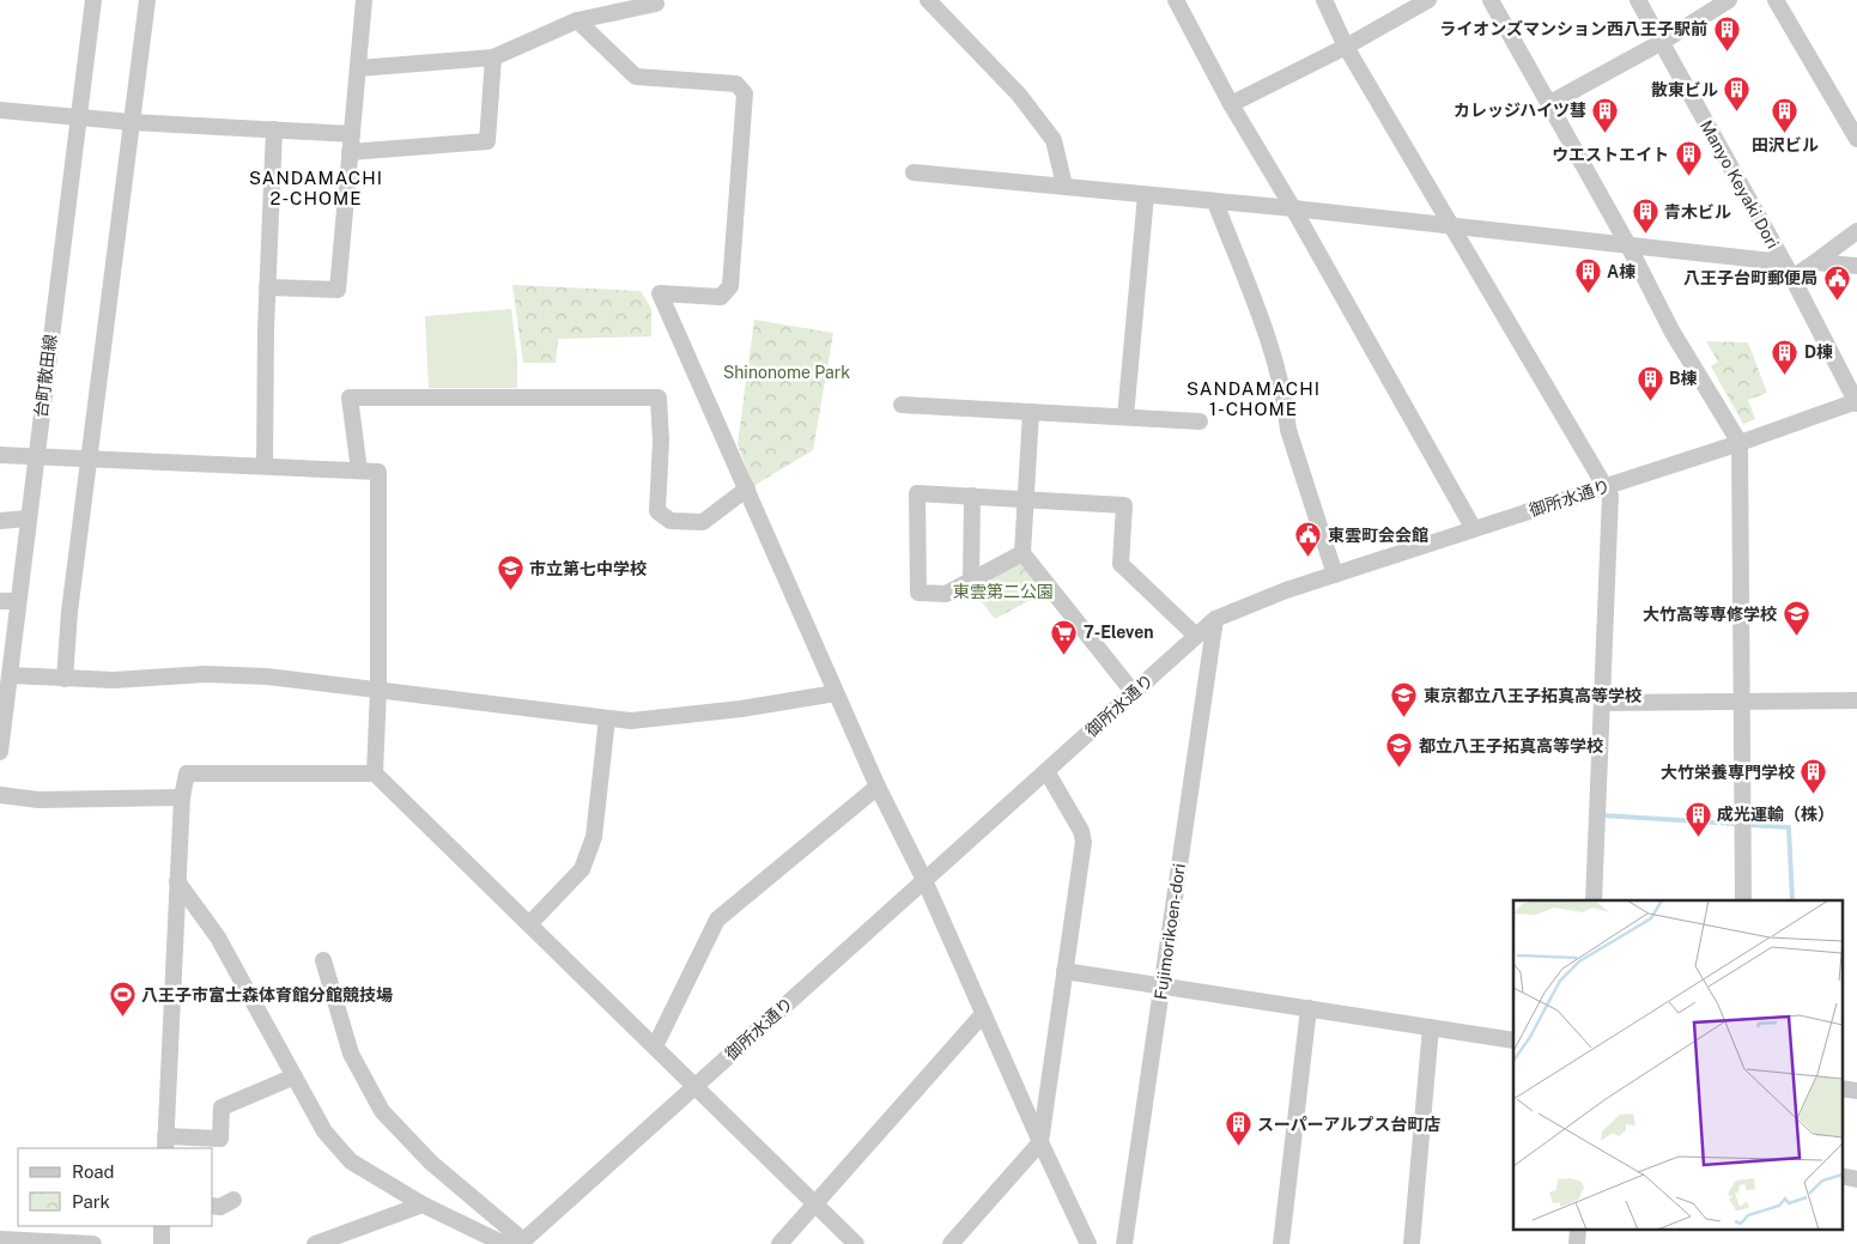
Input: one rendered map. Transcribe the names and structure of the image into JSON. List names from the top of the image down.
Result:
{
  "streets": {
    "street": [
      "Manyo Keyaki Dori",
      "台町散田線",
      "御所水通り",
      "Fujimorikoen-dori"
    ]
  },
  "crossings": [
    ["Manyo Keyaki Dori", "御所水通り"],
    ["御所水通り", "Fujimorikoen-dori"]
  ],
  "districts": ["SANDAMACHI 2-CHOME", "SANDAMACHI 1-CHOME"],
  "parks": ["Shinonome Park", "東雲第二公園"],
  "places": {
    "building": [
      "ライオンズマンション西八王子駅前",
      "散東ビル",
      "カレッジハイツ彗",
      "田沢ビル",
      "ウエストエイト",
      "青木ビル",
      "A棟",
      "D棟",
      "B棟",
      "大竹栄養専門学校",
      "成光運輸（株）",
      "スーパーアルプス台町店"
    ],
    "public building": ["八王子台町郵便局", "東雲町会会館"],
    "school or university": [
      "市立第七中学校",
      "大竹高等専修学校",
      "東京都立八王子拓真高等学校",
      "都立八王子拓真高等学校"
    ],
    "supermarket": ["7-Eleven"],
    "sports": ["八王子市富士森体育館分館競技場"]
  },
  "legend": ["Road", "Park"]
}
